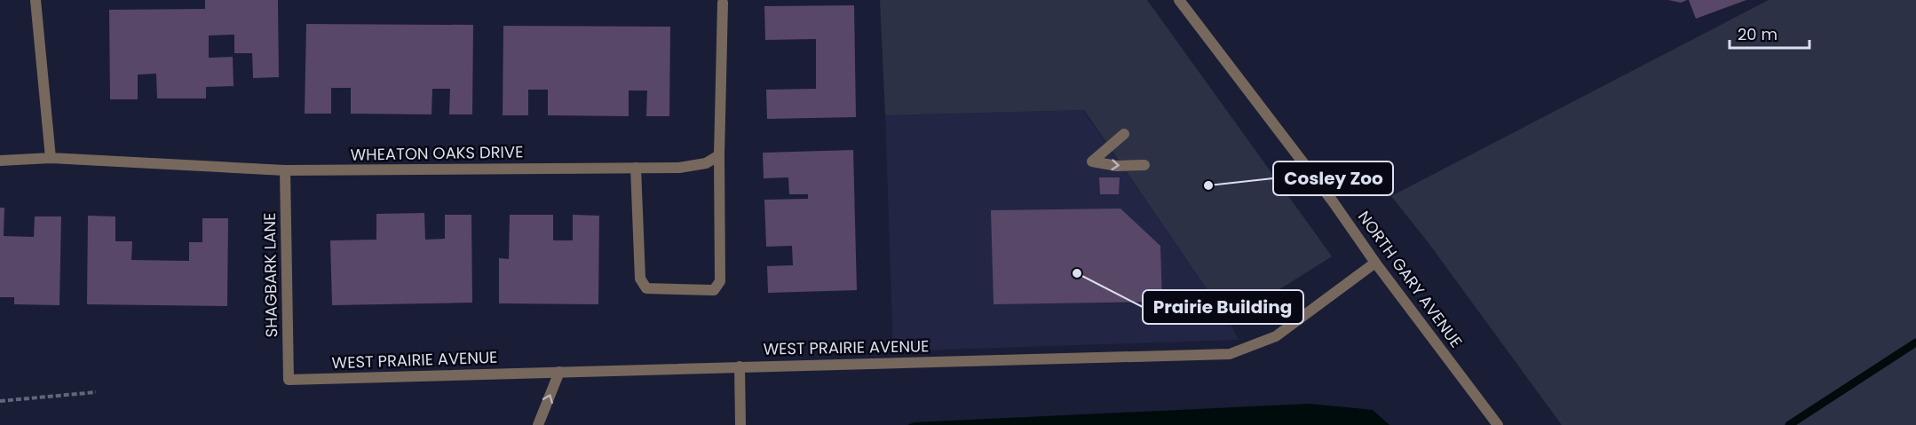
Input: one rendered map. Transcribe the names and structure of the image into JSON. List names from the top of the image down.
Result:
{
  "streets": {
    "street": [
      "WHEATON OAKS DRIVE",
      "SHAGBARK LANE",
      "NORTH GARY AVENUE",
      "WEST PRAIRIE AVENUE"
    ]
  },
  "crossings": [
    ["WHEATON OAKS DRIVE", "SHAGBARK LANE"],
    ["SHAGBARK LANE", "WEST PRAIRIE AVENUE"],
    ["NORTH GARY AVENUE", "WEST PRAIRIE AVENUE"]
  ],
  "places": ["Cosley Zoo", "Prairie Building"],
  "scale_bar": "20 m"
}
